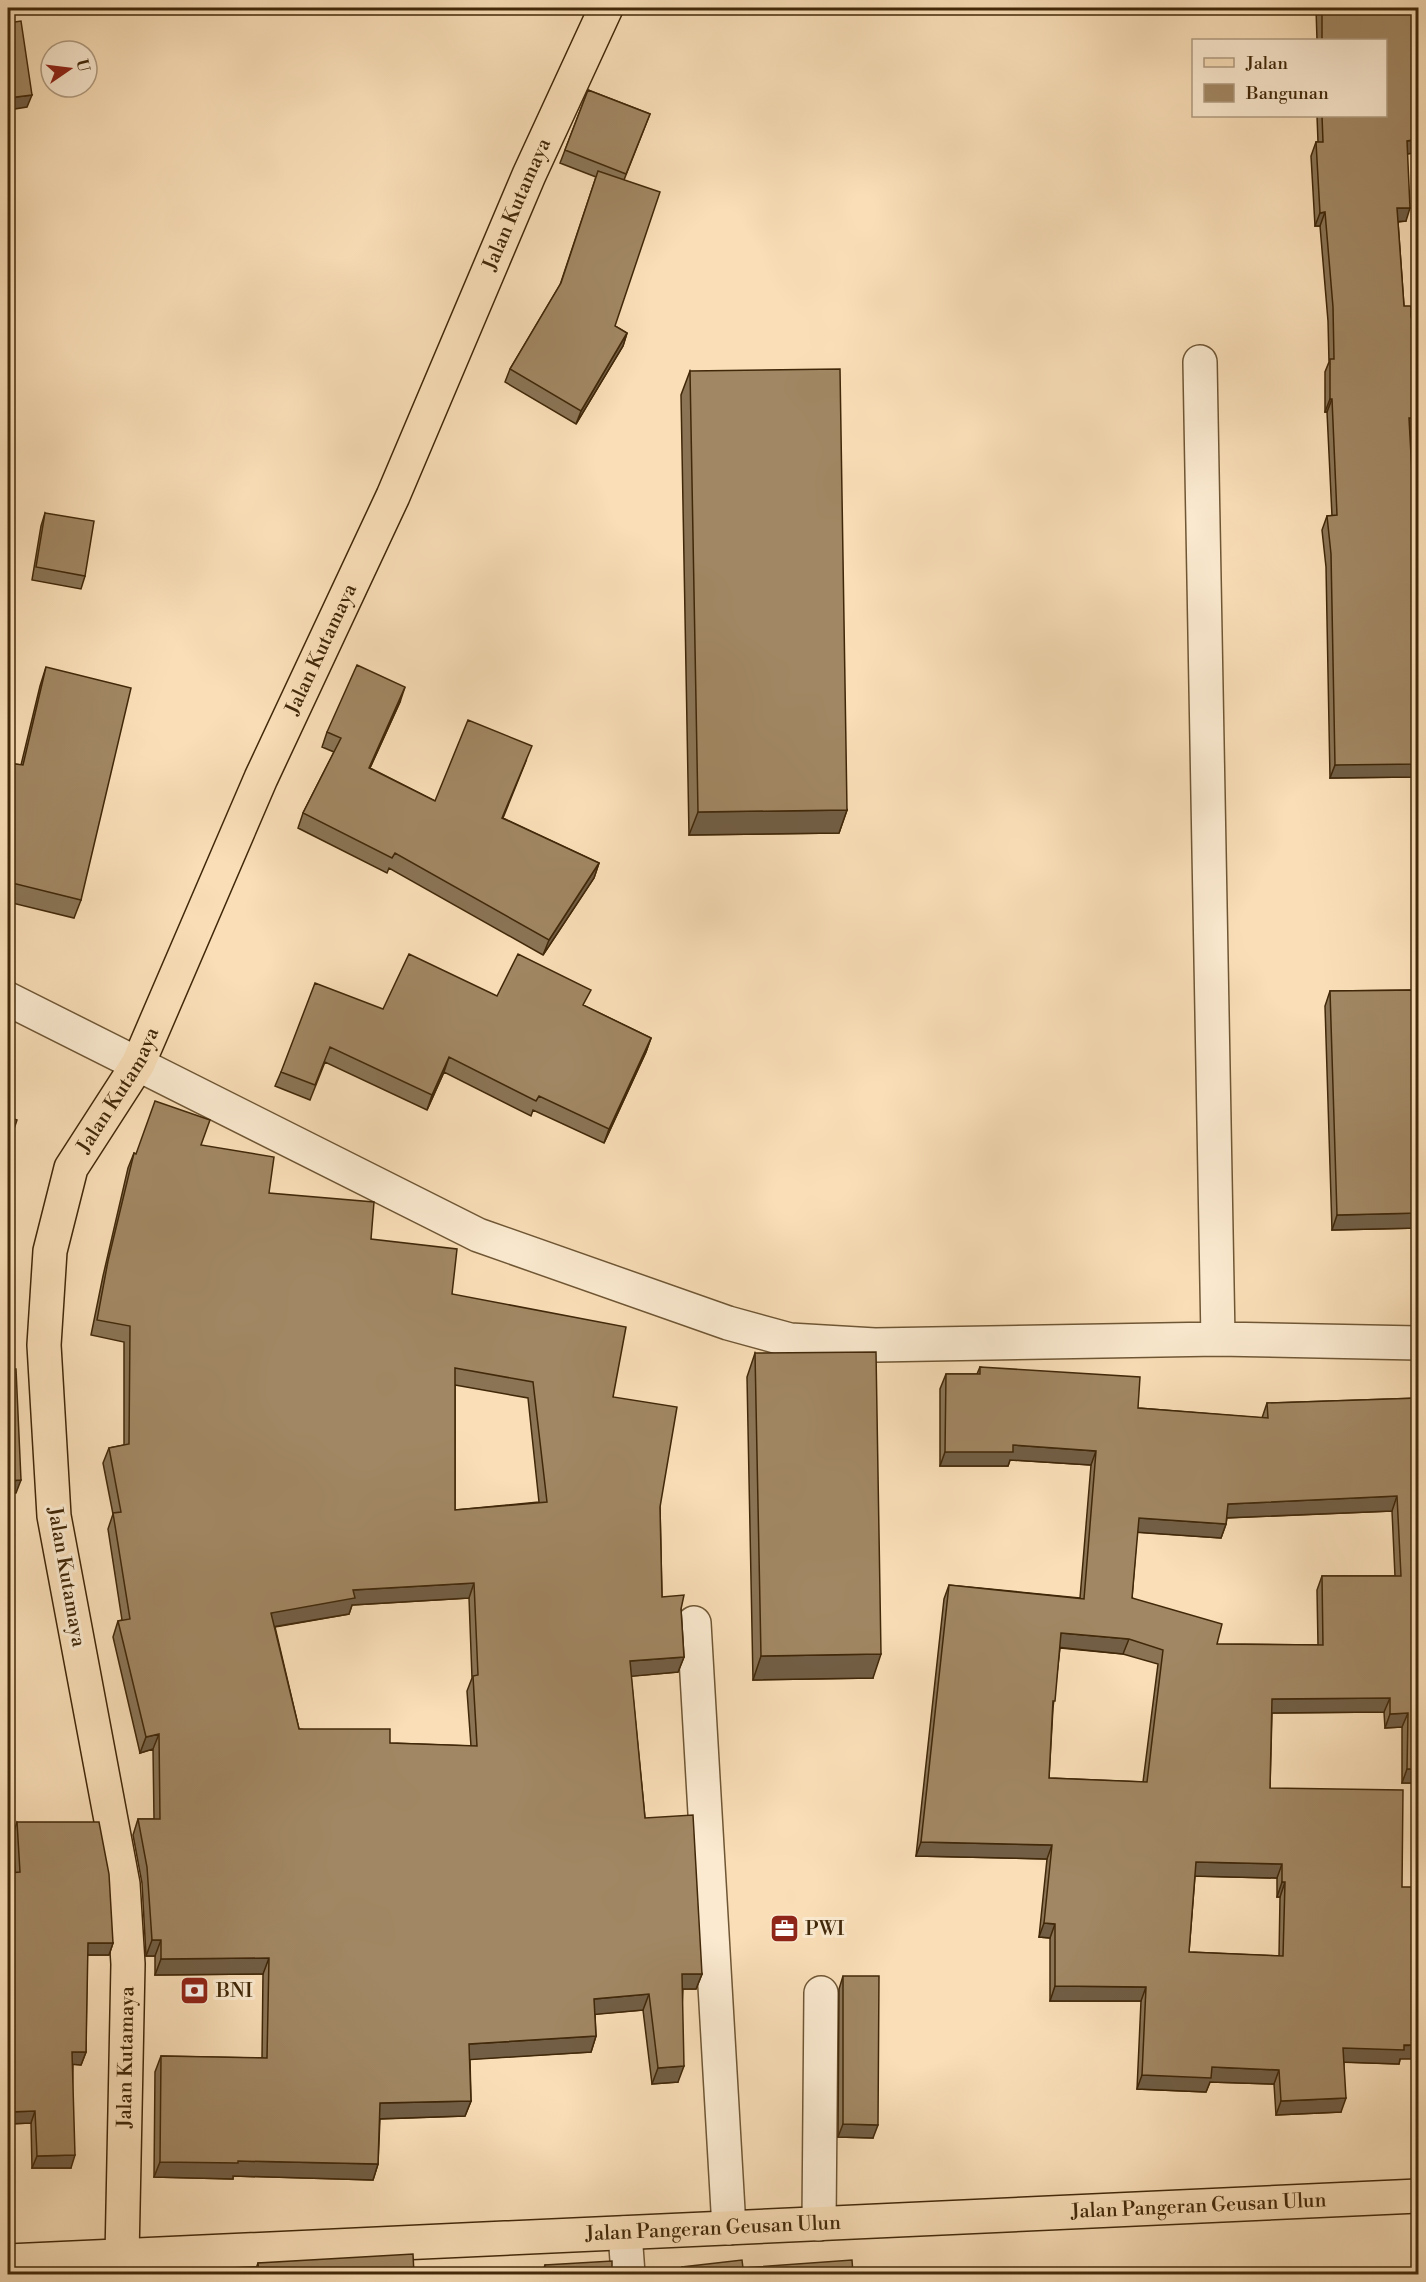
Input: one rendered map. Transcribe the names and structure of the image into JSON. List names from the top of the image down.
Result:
{
  "streets": {
    "main road": ["Jalan Kutamaya", "Jalan Pangeran Geusan Ulun"]
  },
  "crossings": [
    ["Jalan Kutamaya", "Jalan Pangeran Geusan Ulun"]
  ],
  "places": {
    "office": ["PWI"],
    "bank": ["BNI"]
  },
  "legend": ["Jalan", "Bangunan"],
  "north": "right"
}
